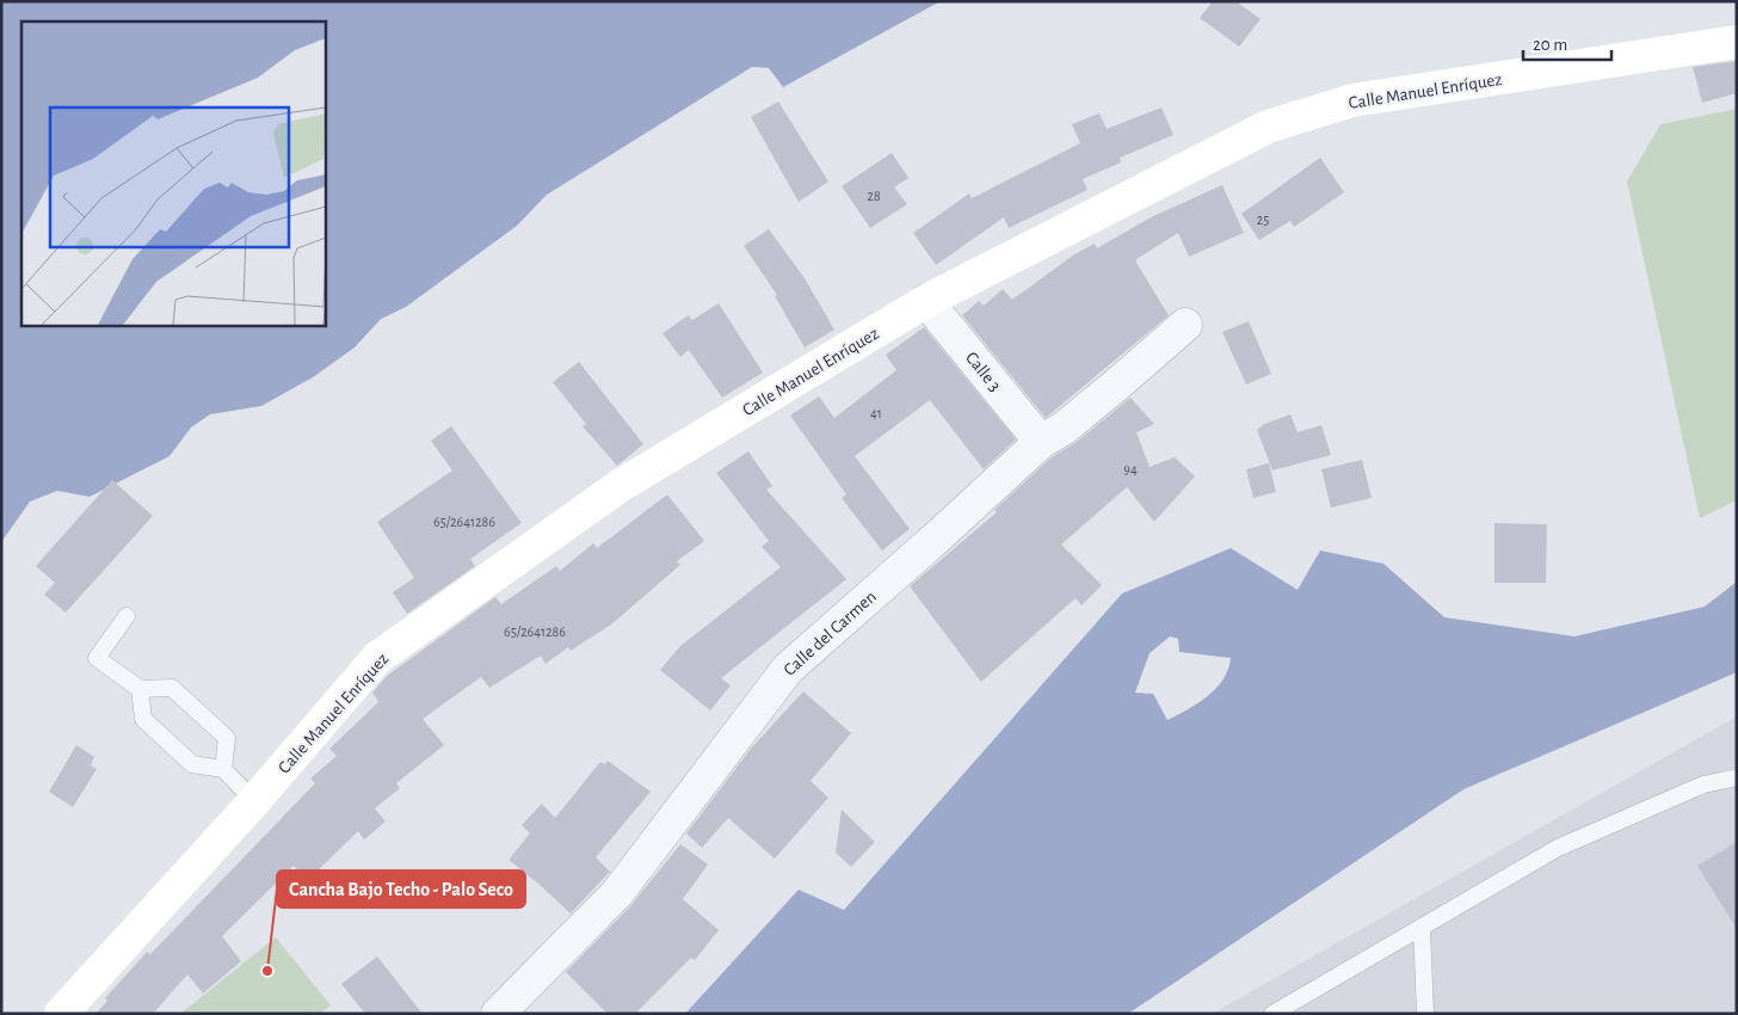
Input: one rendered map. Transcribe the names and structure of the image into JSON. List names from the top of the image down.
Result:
{
  "streets": {
    "street": ["Calle Manuel Enríquez", "Calle 3", "Calle del Carmen"]
  },
  "crossings": [
    ["Calle Manuel Enríquez", "Calle 3"],
    ["Calle 3", "Calle del Carmen"]
  ],
  "places": ["Cancha Bajo Techo - Palo Seco"],
  "house_numbers": [
    "28",
    "25",
    "41",
    "94",
    "65/2641286",
    "65/2641286"
  ],
  "scale_bar": "20 m"
}
